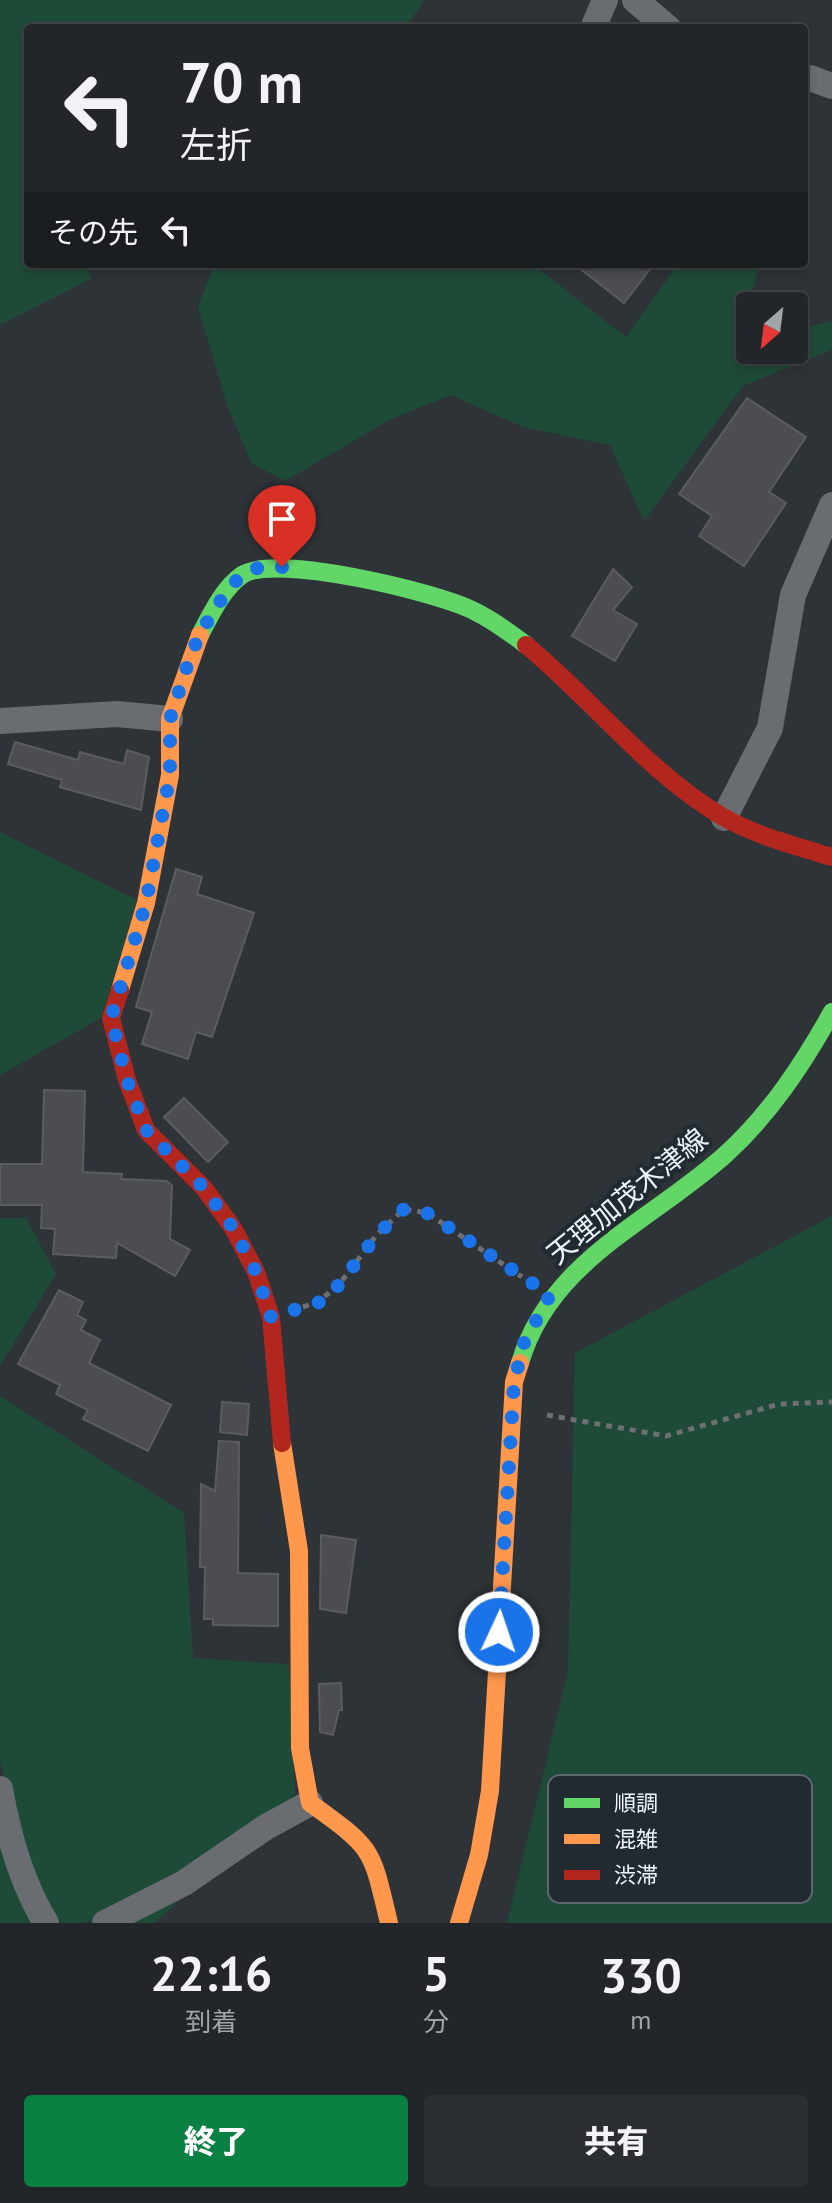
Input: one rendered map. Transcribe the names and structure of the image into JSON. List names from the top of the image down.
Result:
{
  "streets": {
    "street": ["天理加茂木津線"]
  },
  "legend": ["順調", "混雑", "渋滞"],
  "north": "bottom left",
  "page": {
    "turn": ["70 m", "左折"],
    "then": "その先",
    "eta": [
      "22:16",
      "到着",
      "5",
      "分",
      "330",
      "m"
    ],
    "buttons": ["終了", "共有"]
  }
}
